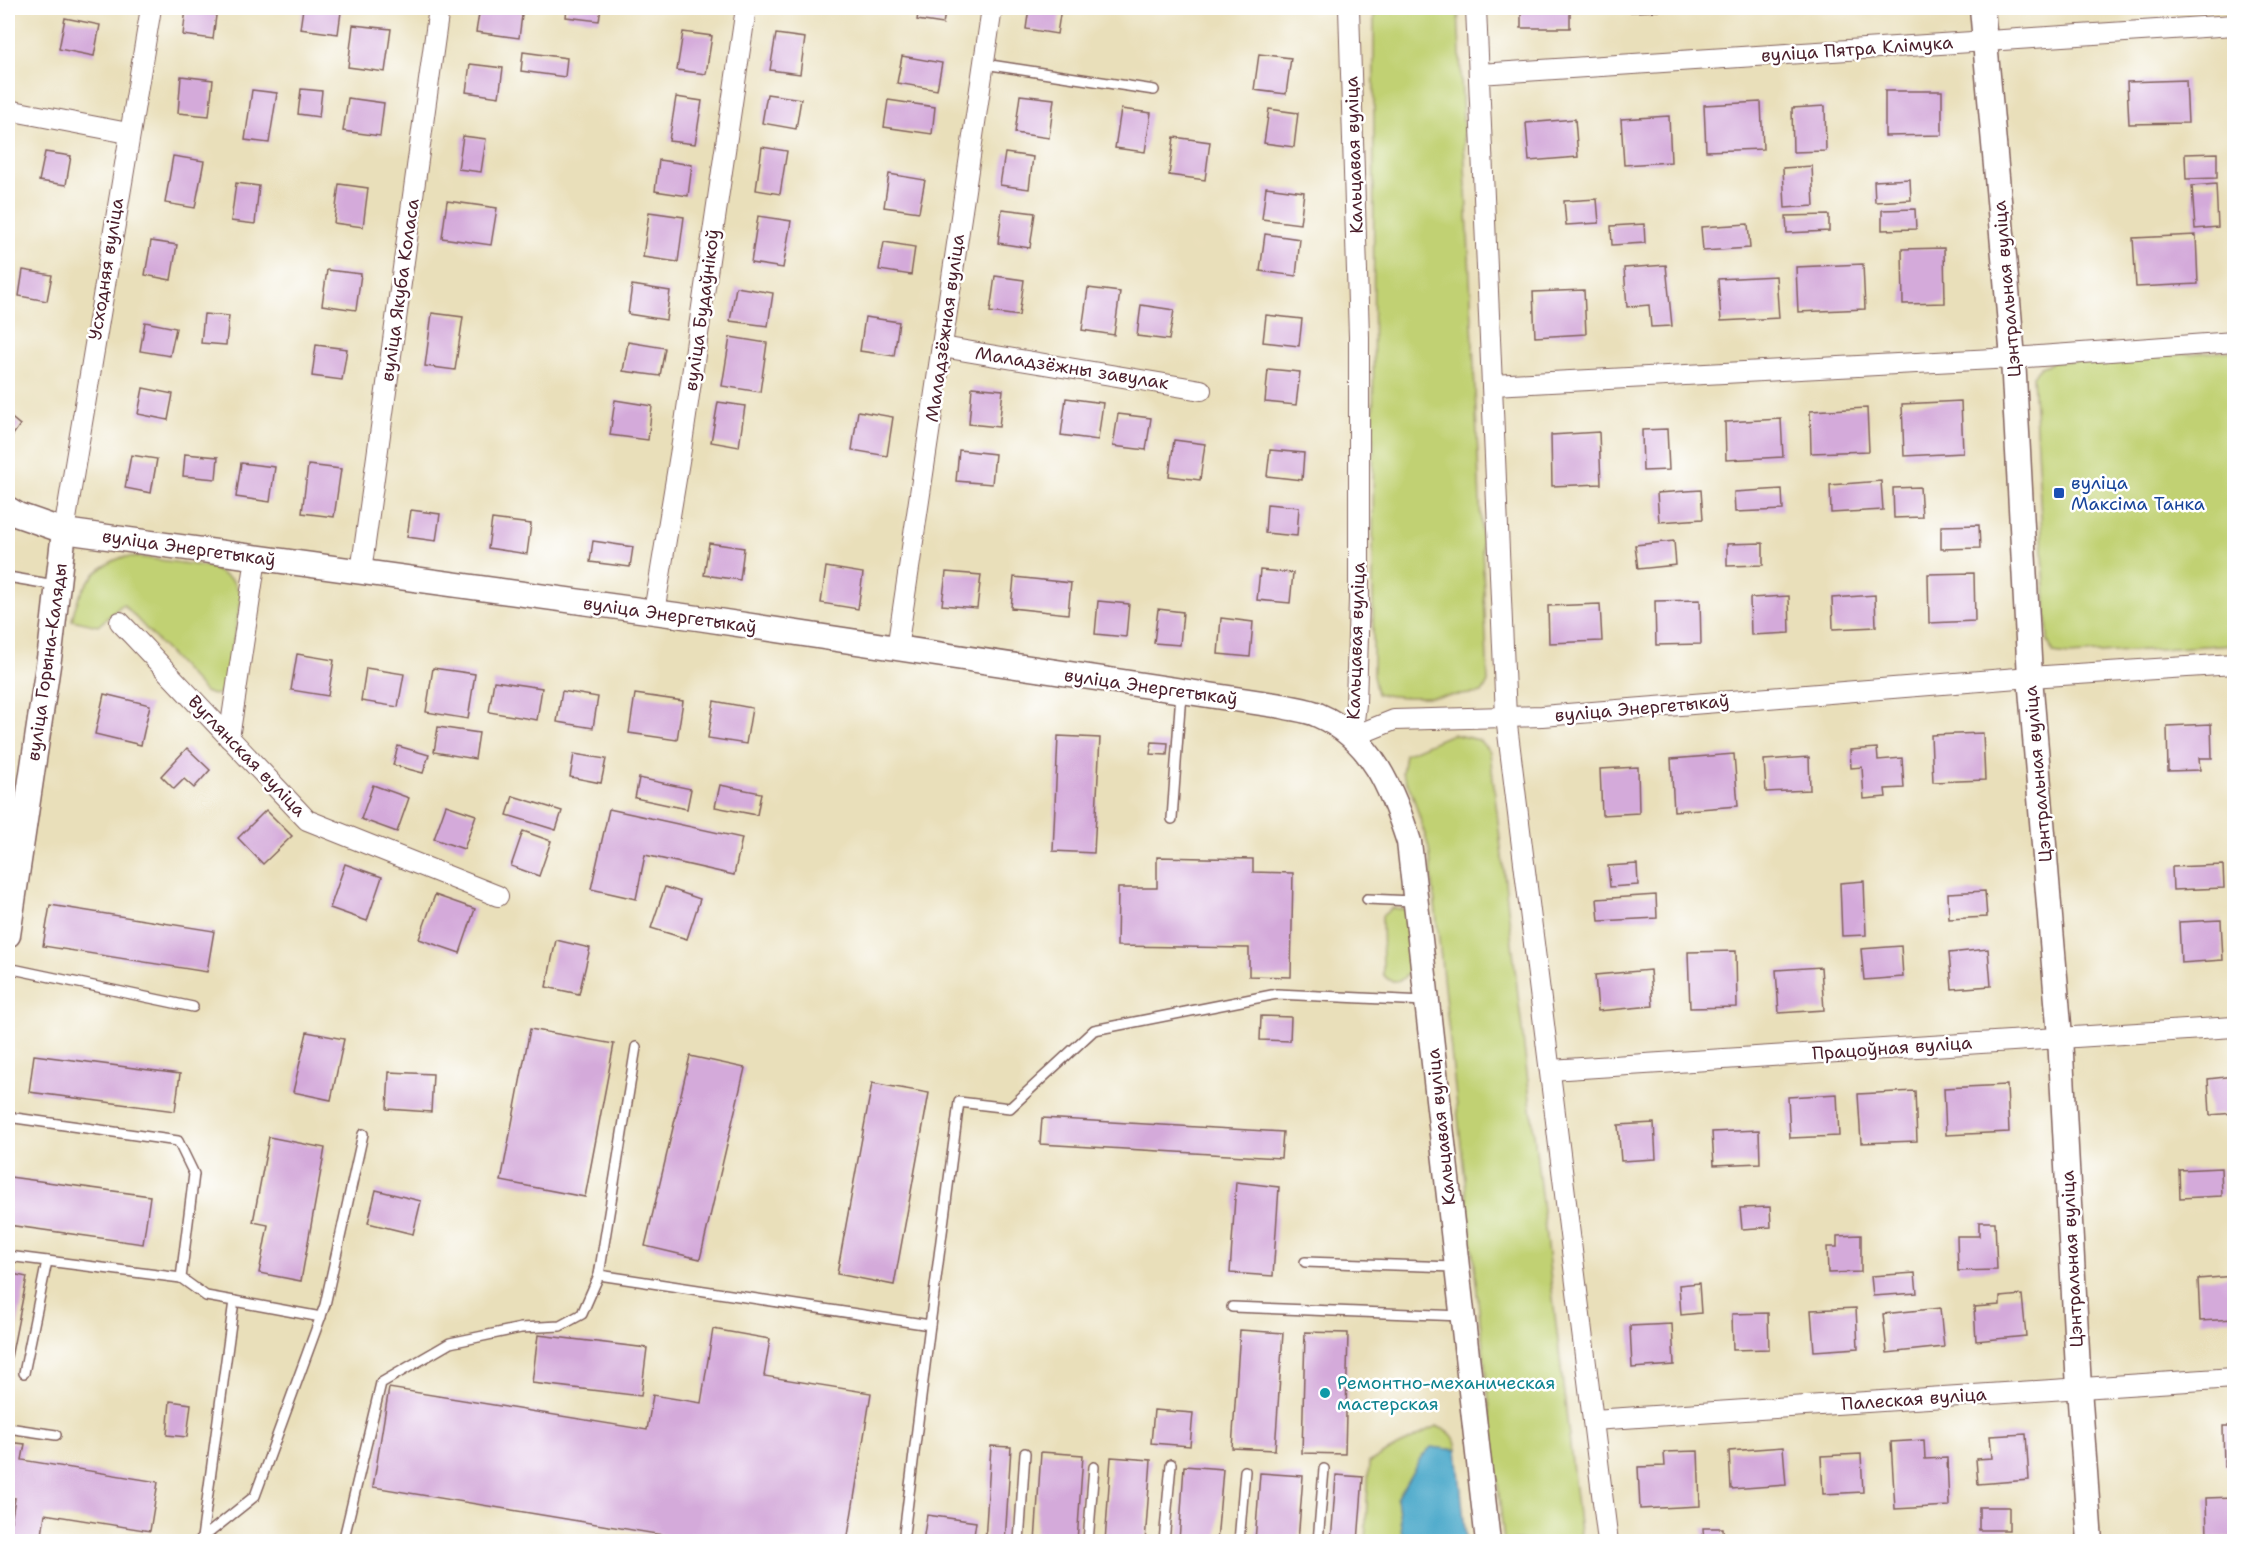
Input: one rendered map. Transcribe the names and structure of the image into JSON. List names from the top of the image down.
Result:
{
  "streets": {
    "street": [
      "вуліца Пятра Клімука",
      "Кальцавая вуліца",
      "Усходняя вуліца",
      "Цэнтральная вуліца",
      "вуліца Якуба Коласа",
      "вуліца Будаўнікоў",
      "Маладзёжная вуліца",
      "Маладзёжны завулак",
      "вуліца Энергетыкаў",
      "вуліца Горына-Каляды",
      "Вуглянская вуліца",
      "Працоўная вуліца",
      "Палеская вуліца"
    ]
  },
  "crossings": [
    ["вуліца Пятра Клімука", "Цэнтральная вуліца"],
    ["Кальцавая вуліца", "вуліца Энергетыкаў"],
    ["Усходняя вуліца", "вуліца Энергетыкаў"],
    ["Усходняя вуліца", "вуліца Горына-Каляды"],
    ["Цэнтральная вуліца", "вуліца Энергетыкаў"],
    ["Цэнтральная вуліца", "Працоўная вуліца"],
    ["Цэнтральная вуліца", "Палеская вуліца"],
    ["вуліца Якуба Коласа", "вуліца Энергетыкаў"],
    ["вуліца Будаўнікоў", "вуліца Энергетыкаў"],
    ["Маладзёжная вуліца", "Маладзёжны завулак"],
    ["Маладзёжная вуліца", "вуліца Энергетыкаў"],
    ["вуліца Энергетыкаў", "вуліца Горына-Каляды"]
  ],
  "places": {
    "transit": ["вуліца Максіма Танка"],
    "other": ["Ремонтно-механическая мастерская"]
  }
}
